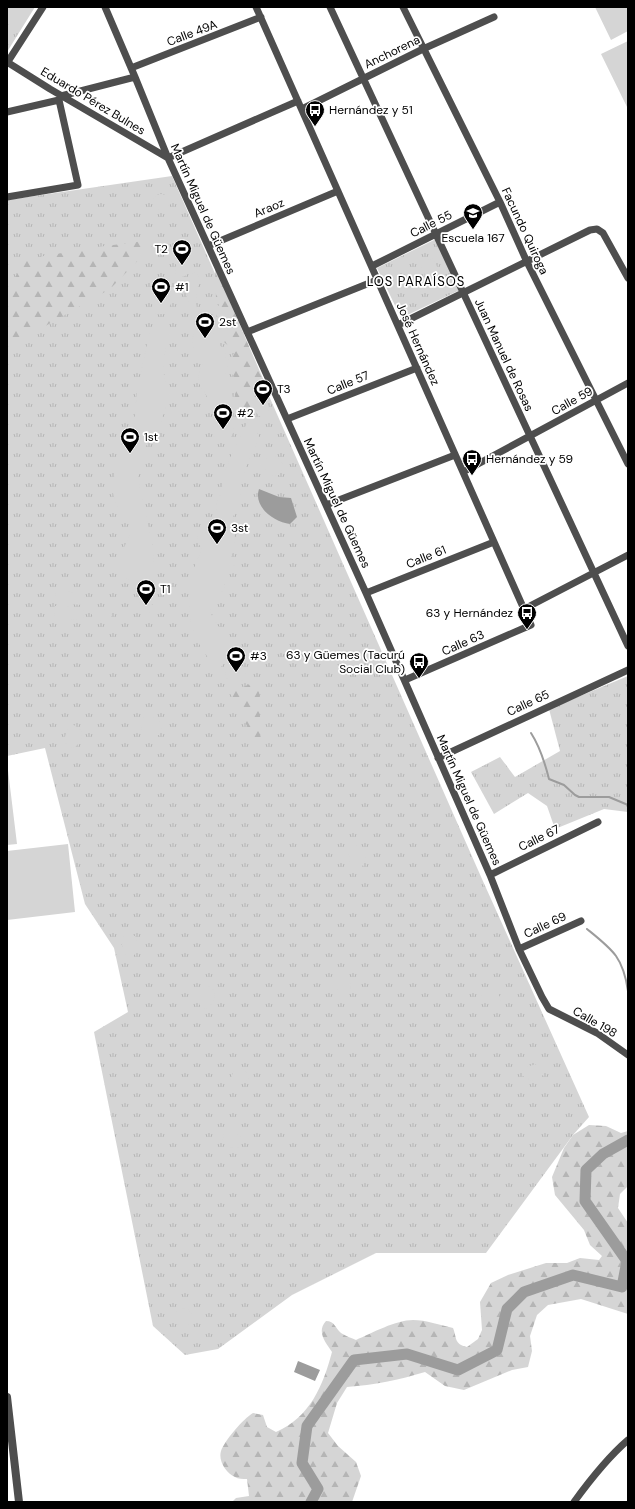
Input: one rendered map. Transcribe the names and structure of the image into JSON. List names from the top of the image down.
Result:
{
  "streets": {
    "street": [
      "Calle 49A",
      "Anchorena",
      "Eduardo Pérez Bulnes",
      "Araoz",
      "Martín Miguel de Güemes",
      "Calle 55",
      "Facundo Quiroga",
      "José Hernández",
      "Juan Manuel de Rosas",
      "Calle 57",
      "Calle 59",
      "Calle 61",
      "Calle 63",
      "Calle 65",
      "Calle 67",
      "Calle 69",
      "Calle 198"
    ]
  },
  "crossings": [
    ["Calle 49A", "Martín Miguel de Güemes"],
    ["Calle 49A", "José Hernández"],
    ["Anchorena", "Facundo Quiroga"],
    ["Anchorena", "José Hernández"],
    ["Anchorena", "Juan Manuel de Rosas"],
    ["Eduardo Pérez Bulnes", "Martín Miguel de Güemes"],
    ["Araoz", "Martín Miguel de Güemes"],
    ["Araoz", "José Hernández"],
    ["Martín Miguel de Güemes", "Calle 57"],
    ["Martín Miguel de Güemes", "Calle 61"],
    ["Martín Miguel de Güemes", "Calle 63"],
    ["Martín Miguel de Güemes", "Calle 65"],
    ["Martín Miguel de Güemes", "Calle 67"],
    ["Martín Miguel de Güemes", "Calle 69"],
    ["Martín Miguel de Güemes", "Calle 198"],
    ["Calle 55", "Facundo Quiroga"],
    ["Calle 55", "José Hernández"],
    ["Calle 55", "Juan Manuel de Rosas"],
    ["Facundo Quiroga", "Calle 59"],
    ["José Hernández", "Calle 57"],
    ["José Hernández", "Calle 59"],
    ["José Hernández", "Calle 61"],
    ["José Hernández", "Calle 63"],
    ["Juan Manuel de Rosas", "Calle 59"]
  ],
  "districts": ["LOS PARAÍSOS"],
  "places": {
    "bus stop": [
      "Hernández y 51",
      "Hernández y 59",
      "63 y Hernández",
      "63 y Güemes (Tacurú Social Club)"
    ],
    "school or university": ["Escuela 167"],
    "sports": [
      "T2",
      "#1",
      "2st",
      "T3",
      "#2",
      "1st",
      "3st",
      "T1",
      "#3"
    ]
  }
}
